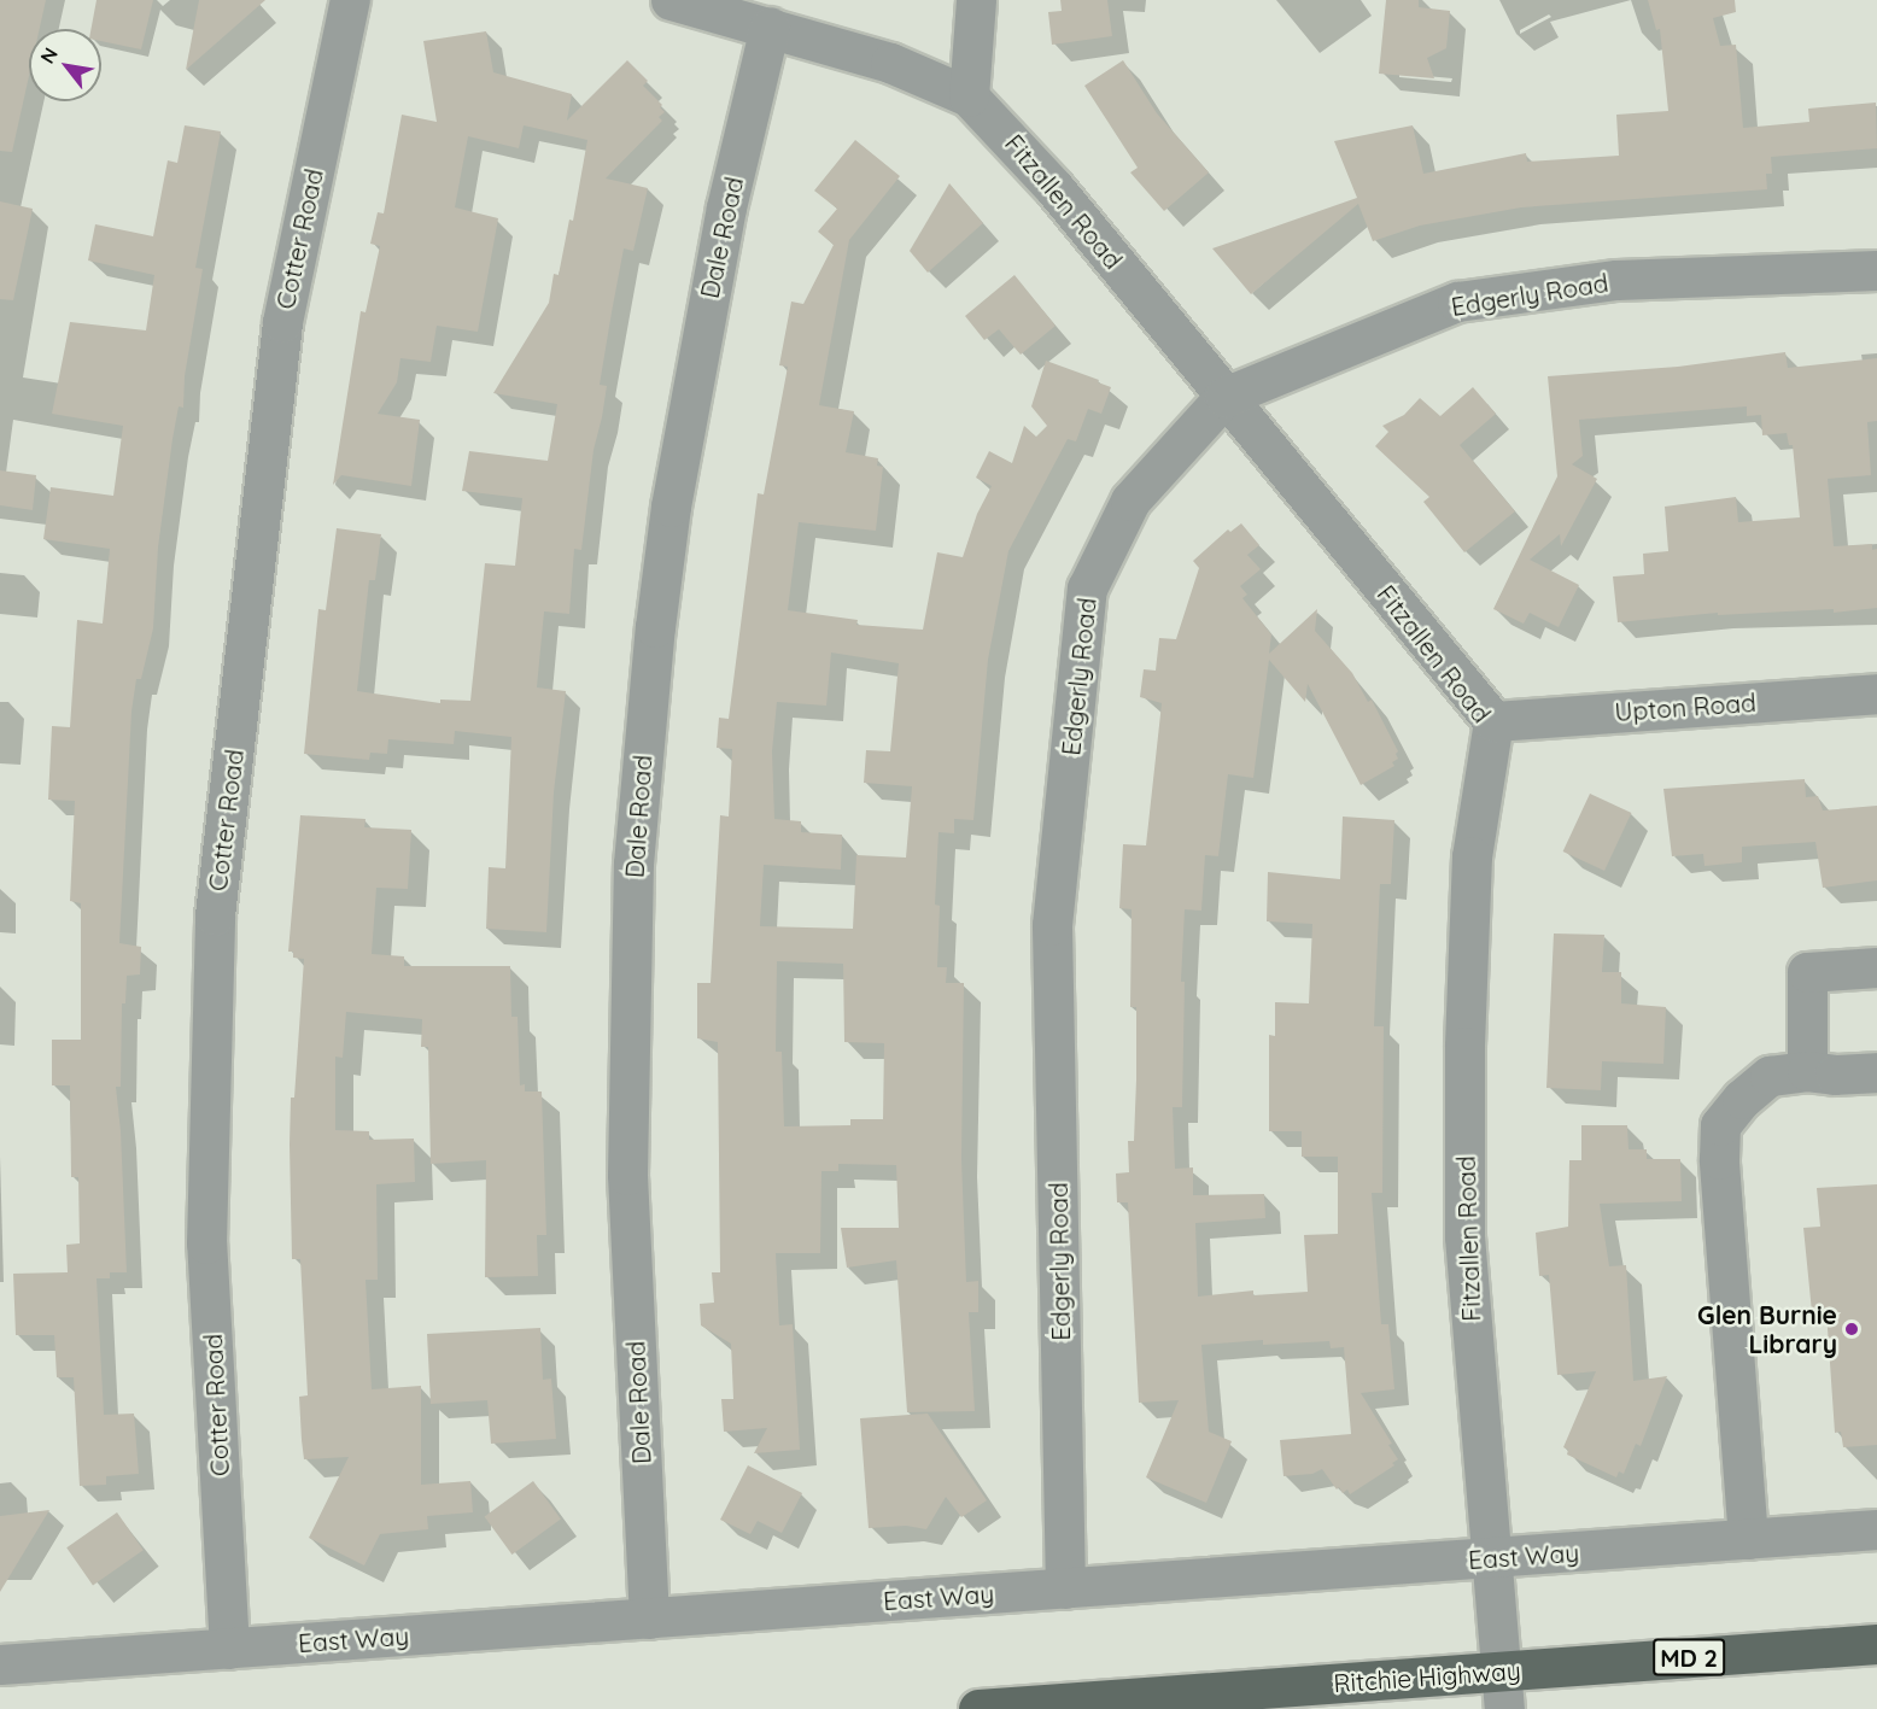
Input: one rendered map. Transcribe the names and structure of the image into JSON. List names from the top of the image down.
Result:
{
  "streets": {
    "main road": ["MD 2", "Ritchie Highway"],
    "street": [
      "Fitzallen Road",
      "Dale Road",
      "Cotter Road",
      "Edgerly Road",
      "Upton Road",
      "East Way"
    ]
  },
  "crossings": [
    ["Fitzallen Road", "Dale Road"],
    ["Fitzallen Road", "Edgerly Road"],
    ["Fitzallen Road", "Upton Road"],
    ["Fitzallen Road", "East Way"],
    ["Fitzallen Road", "Ritchie Highway"],
    ["Dale Road", "East Way"],
    ["Cotter Road", "East Way"],
    ["Edgerly Road", "East Way"]
  ],
  "places": ["Glen Burnie Library"],
  "north": "top left"
}
